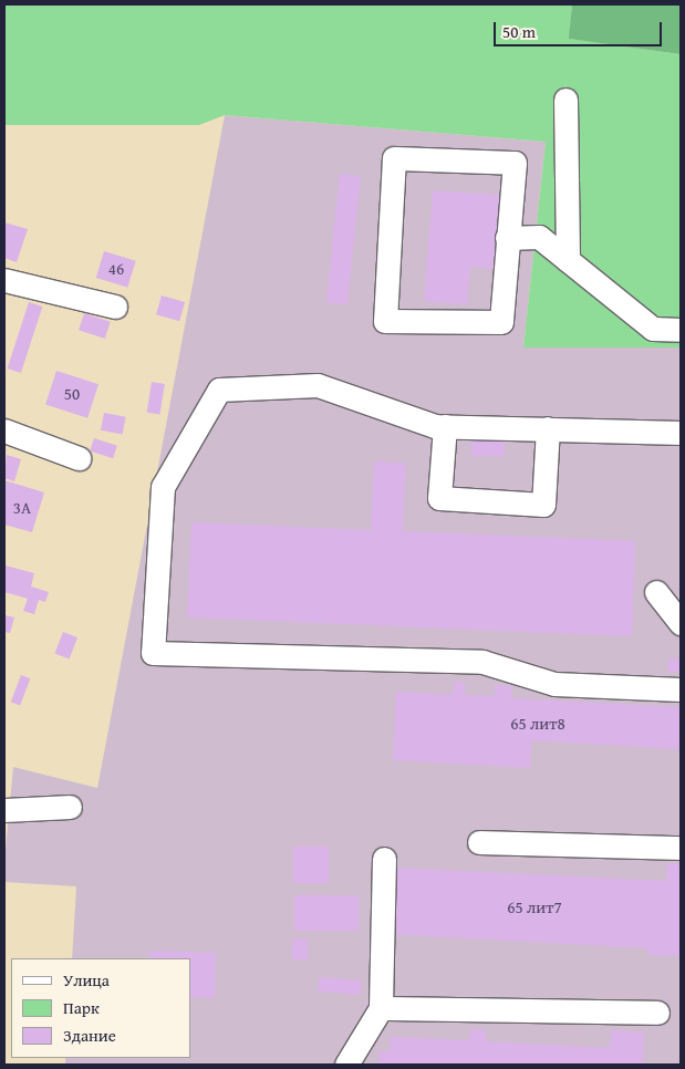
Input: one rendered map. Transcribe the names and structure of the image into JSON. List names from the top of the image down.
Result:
{
  "house_numbers": [
    "46",
    "50",
    "3А",
    "65 лит8",
    "65 лит7"
  ],
  "legend": ["Улица", "Парк", "Здание"],
  "scale_bar": "50 m"
}
